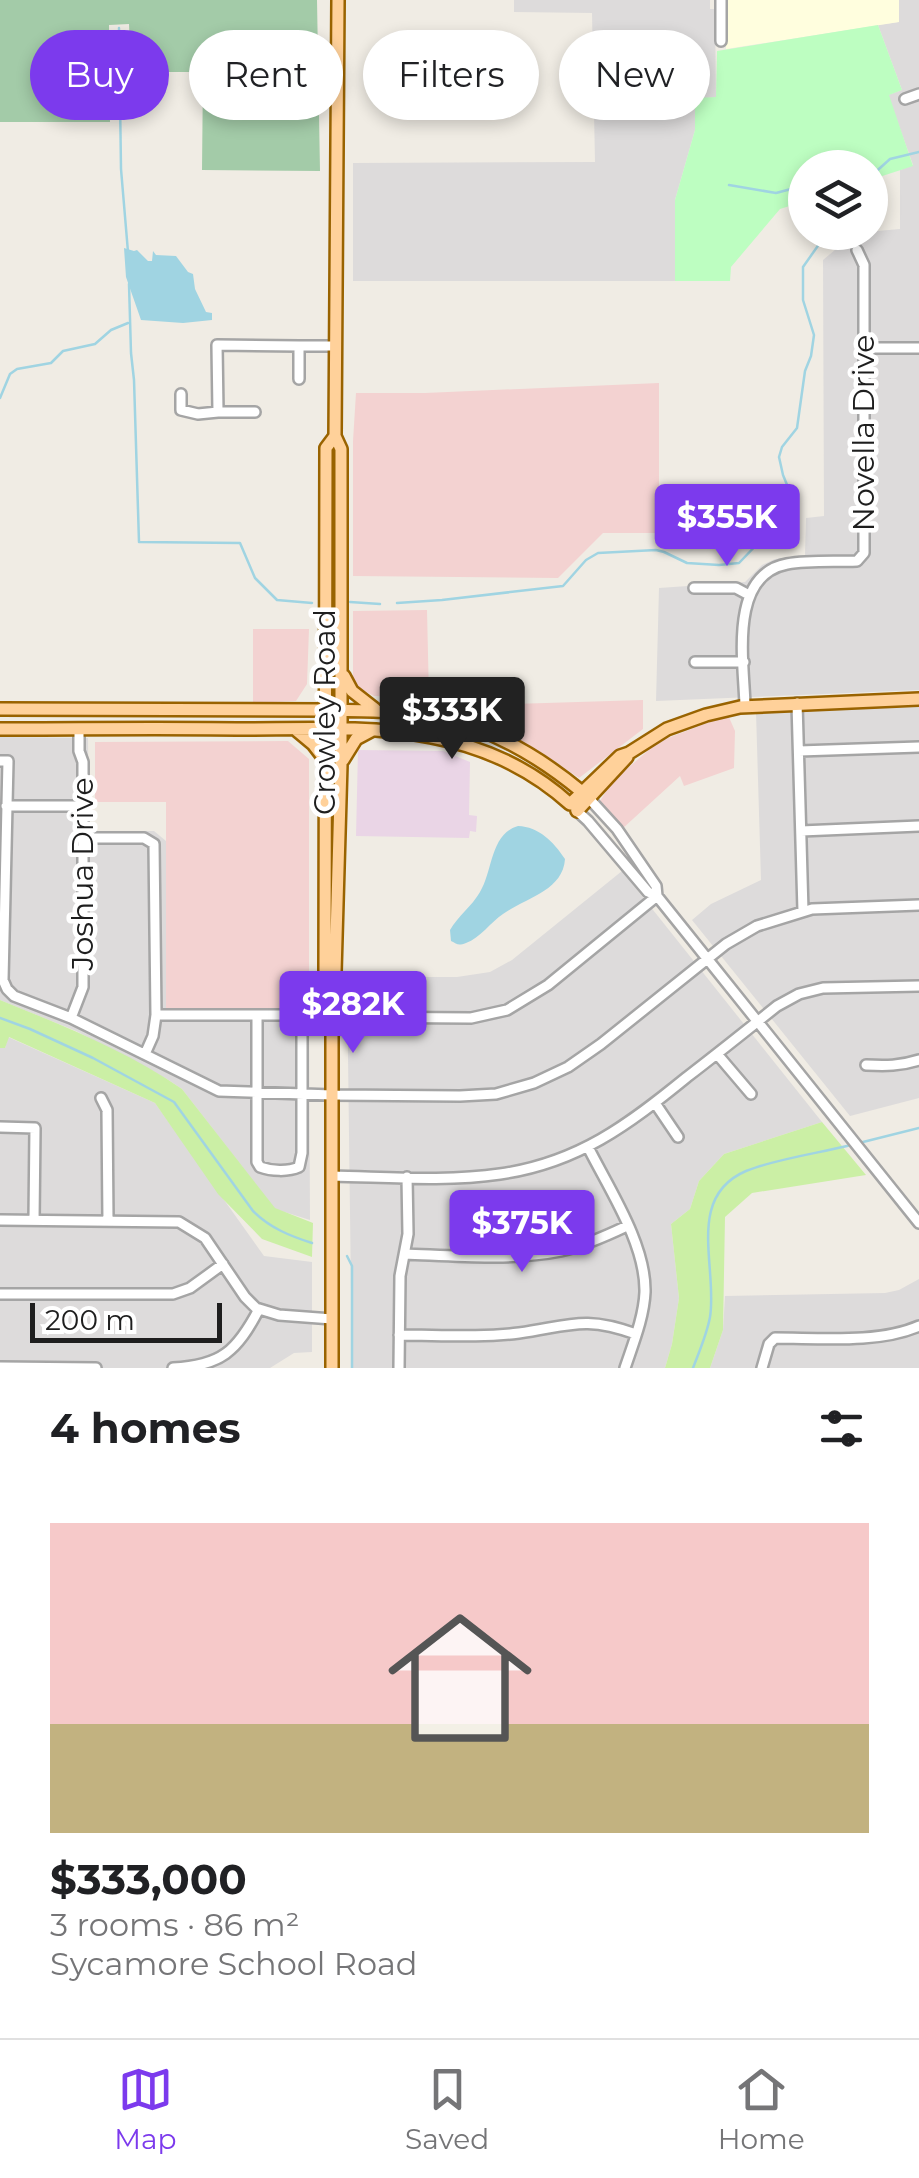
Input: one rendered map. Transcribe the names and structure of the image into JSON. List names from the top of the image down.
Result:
{
  "streets": {
    "main road": ["Crowley Road"],
    "street": ["Novella Drive", "Joshua Drive"]
  },
  "scale_bar": "200 m",
  "page": {
    "chip": [
      "Buy",
      "Rent",
      "Filters",
      "New"
    ],
    "price": [
      "$355K",
      "$333K",
      "$282K",
      "$375K"
    ],
    "scale": "200 m",
    "heading": "4 homes",
    "list": [
      {
        "name": "$333,000",
        "note": "3 rooms · 86 m² · Sycamore School Road"
      }
    ],
    "tabs": ["Map", "Saved", "Home"]
  }
}
